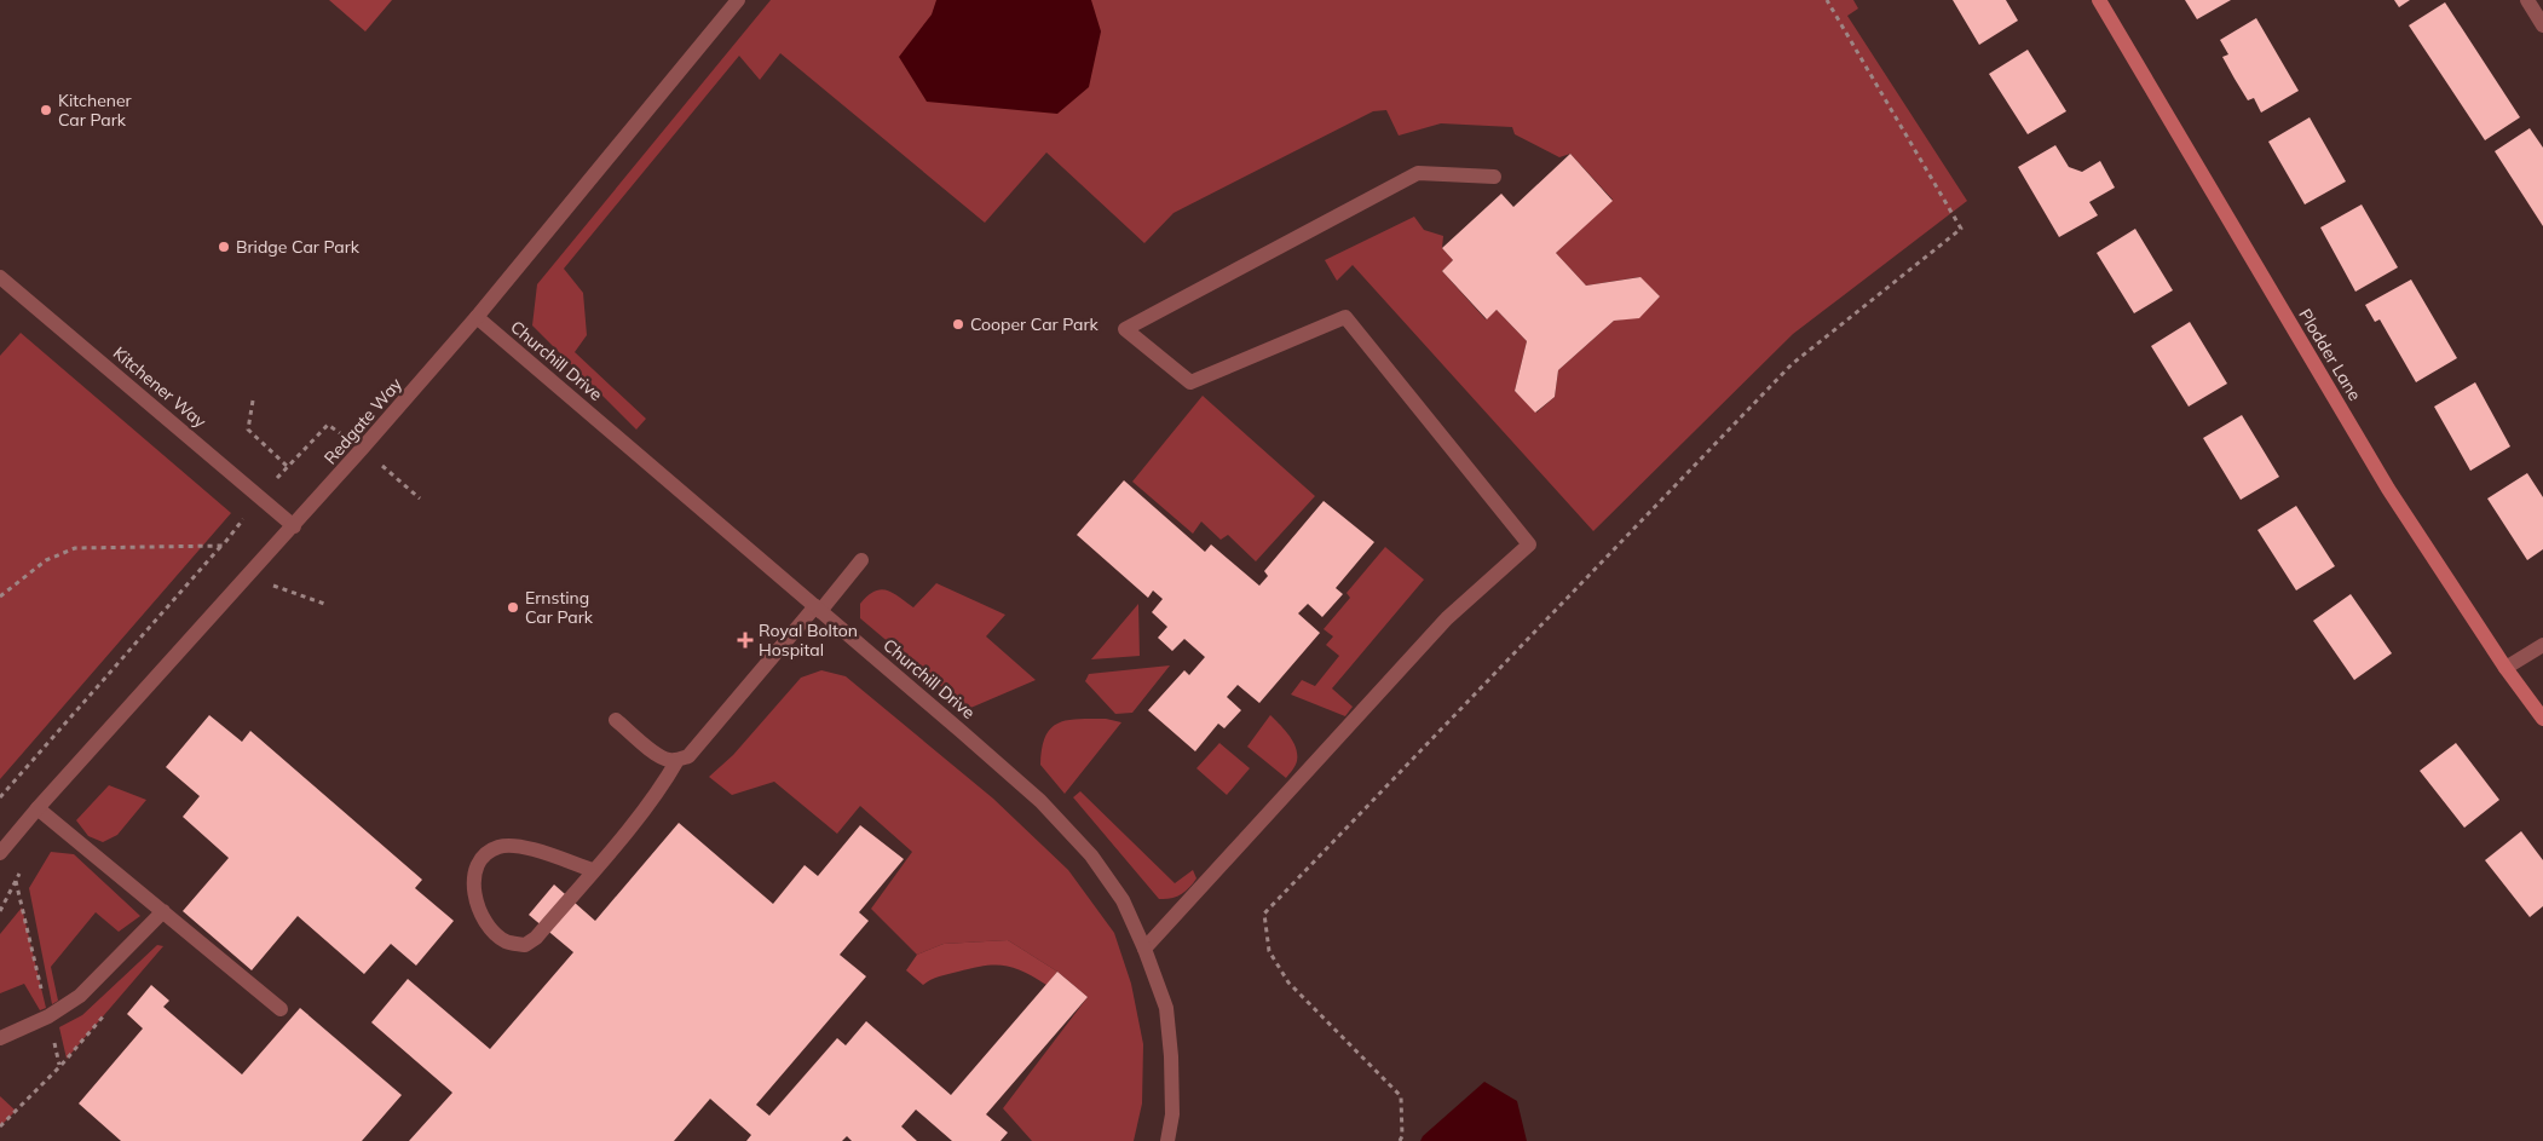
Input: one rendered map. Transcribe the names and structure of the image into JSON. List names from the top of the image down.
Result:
{
  "streets": {
    "main road": ["Plodder Lane"],
    "street": ["Churchill Drive", "Kitchener Way", "Redgate Way"]
  },
  "crossings": [
    ["Churchill Drive", "Redgate Way"],
    ["Kitchener Way", "Redgate Way"]
  ],
  "places": {
    "other": [
      "Kitchener Car Park",
      "Bridge Car Park",
      "Cooper Car Park",
      "Ernsting Car Park"
    ],
    "health": ["Royal Bolton Hospital"]
  }
}
